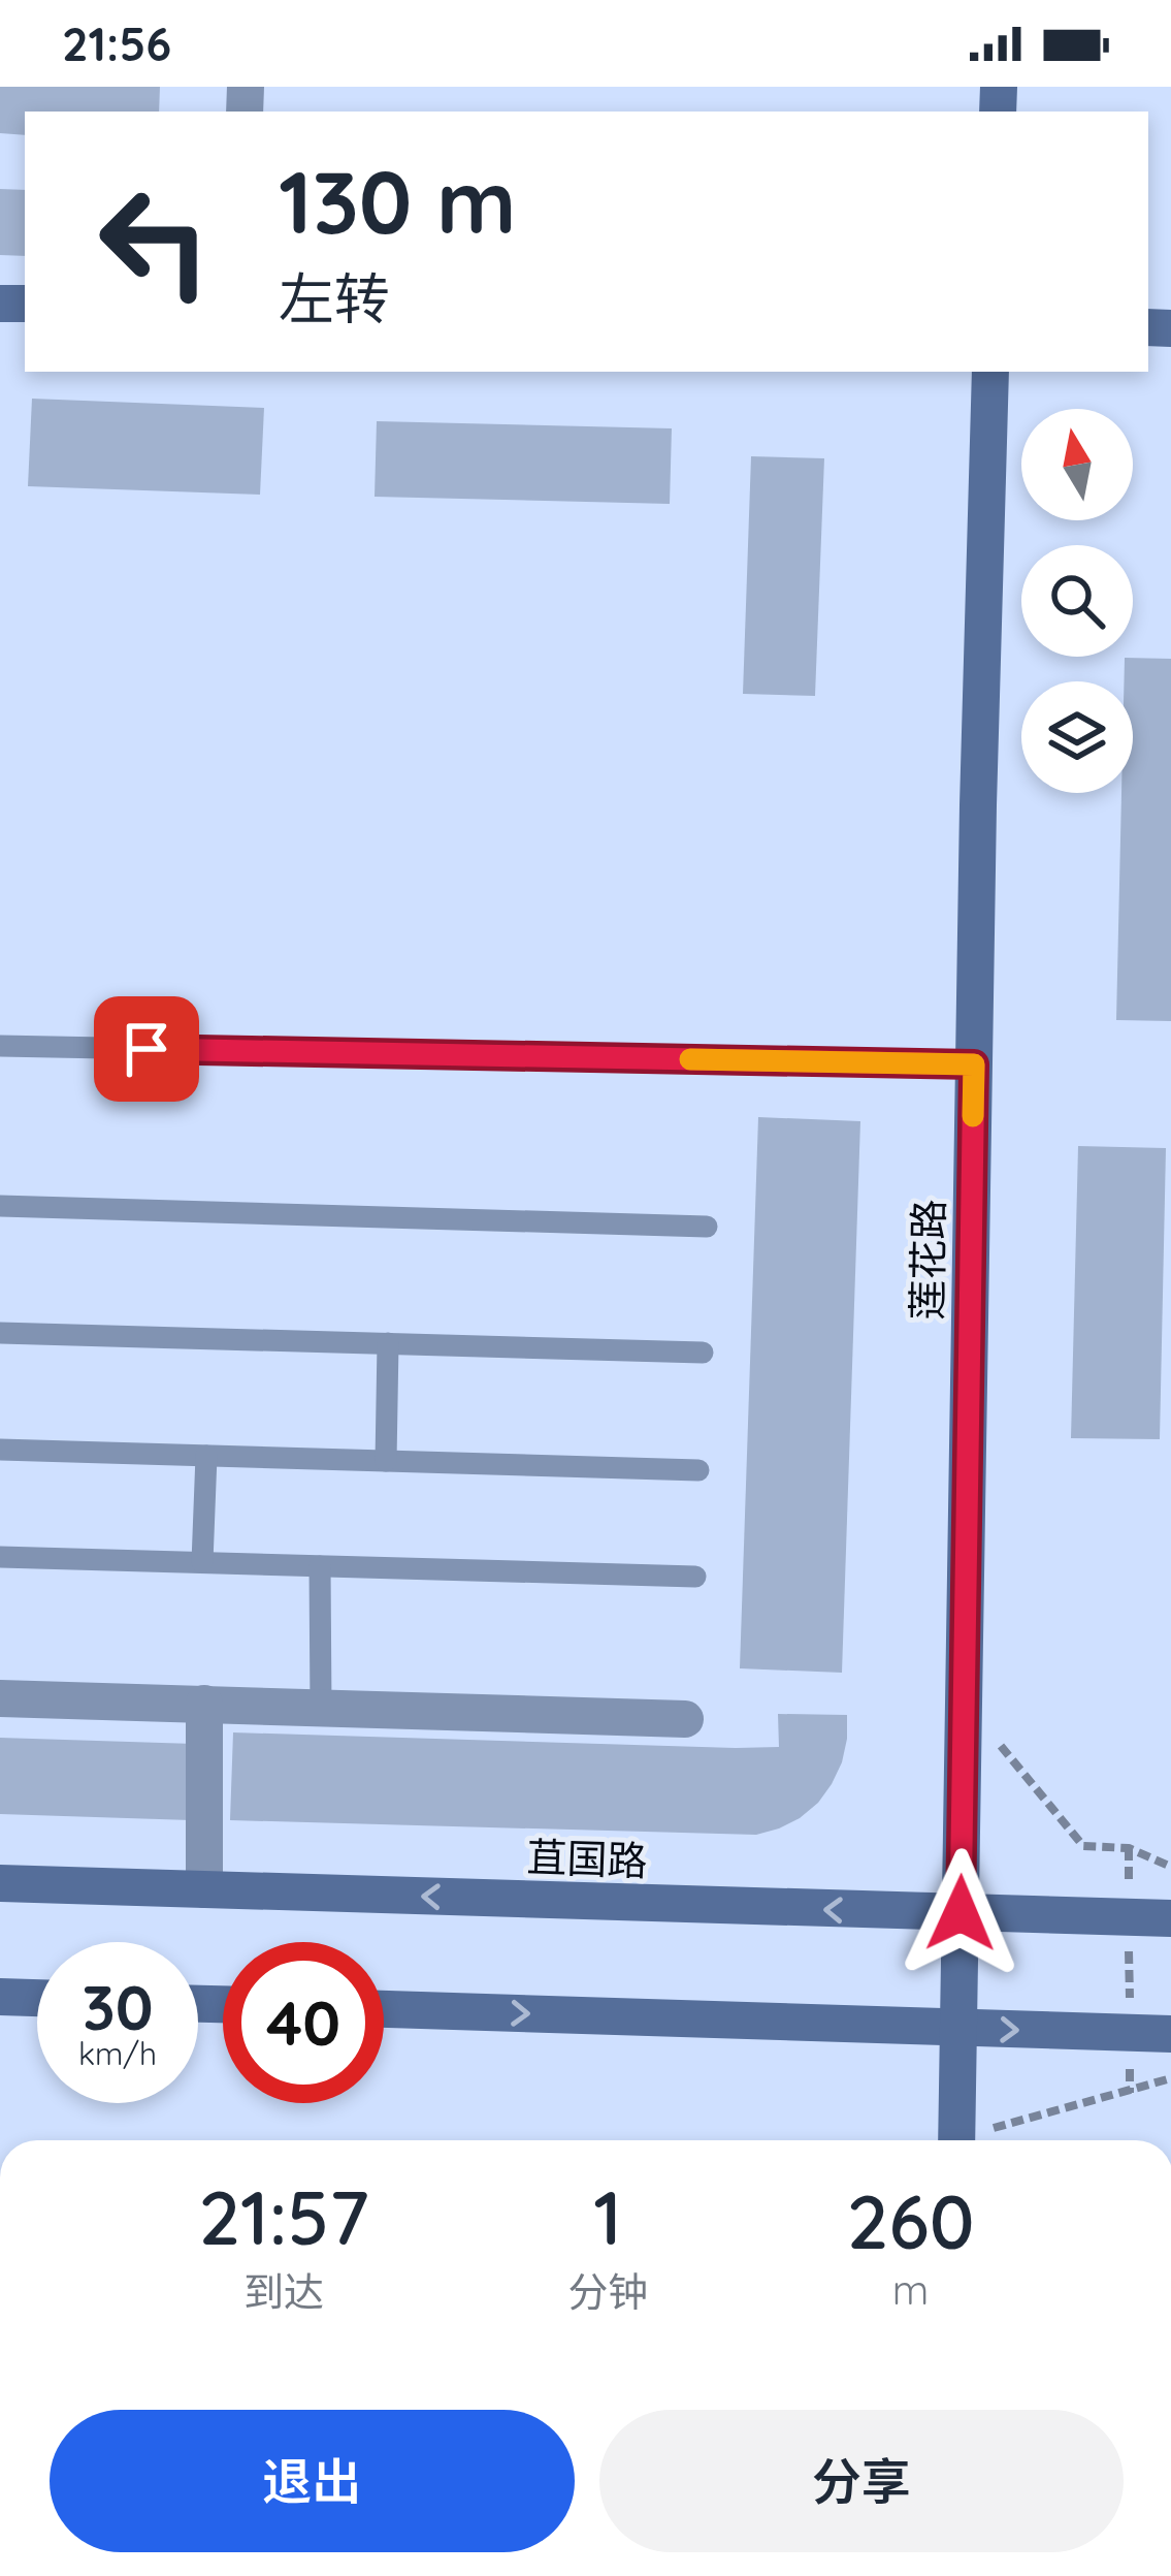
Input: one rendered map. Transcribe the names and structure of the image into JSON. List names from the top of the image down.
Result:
{
  "streets": {
    "main road": ["莲花路", "苴国路"]
  },
  "crossings": [
    ["莲花路", "苴国路"]
  ],
  "north": "top",
  "page": {
    "status": "21:56",
    "turn": ["130 m", "左转"],
    "speed": "30 km/h",
    "limit": "40",
    "eta": [
      "21:57",
      "到达",
      "1",
      "分钟",
      "260",
      "m"
    ],
    "buttons": ["退出", "分享"]
  }
}
